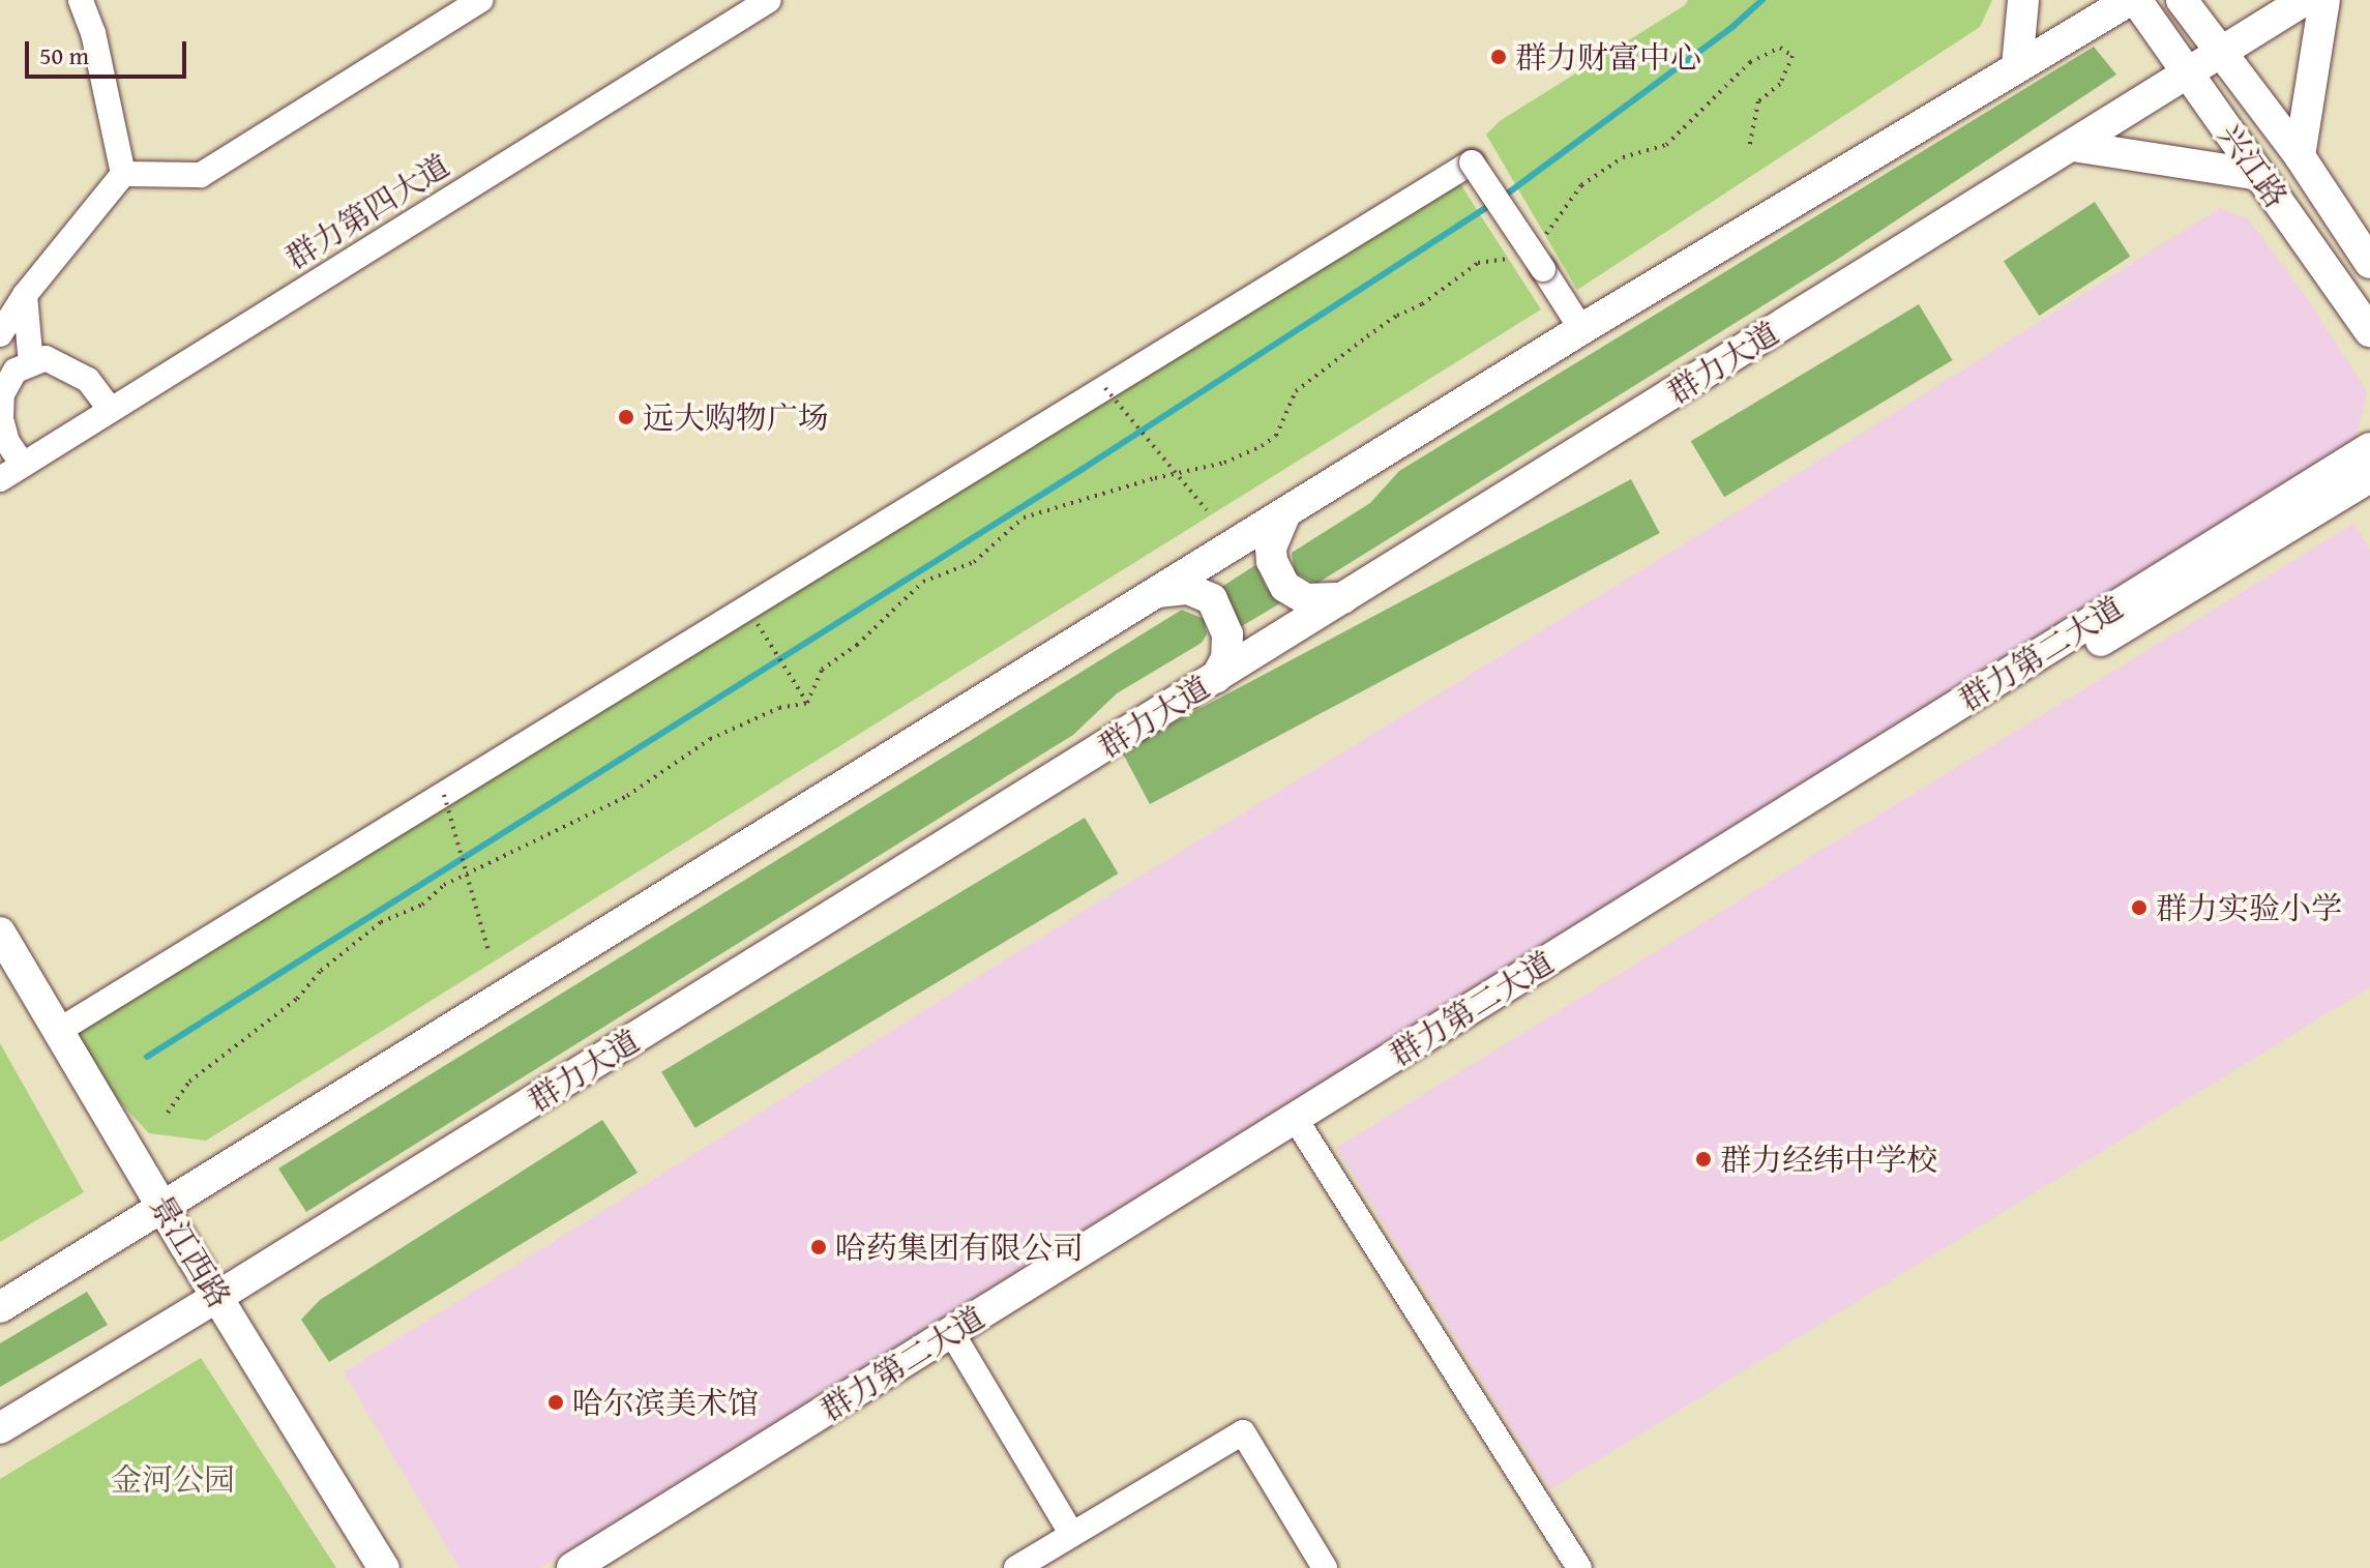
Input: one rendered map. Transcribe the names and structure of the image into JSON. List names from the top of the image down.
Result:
{
  "streets": {
    "main road": [
      "兴江路",
      "群力大道",
      "群力第二大道",
      "景江西路"
    ],
    "street": ["群力第四大道"]
  },
  "crossings": [
    ["兴江路", "群力大道"],
    ["群力大道", "景江西路"]
  ],
  "parks": ["金河公园"],
  "places": [
    "群力财富中心",
    "远大购物广场",
    "群力实验小学",
    "群力经纬中学校",
    "哈药集团有限公司",
    "哈尔滨美术馆"
  ],
  "scale_bar": "50 m"
}
